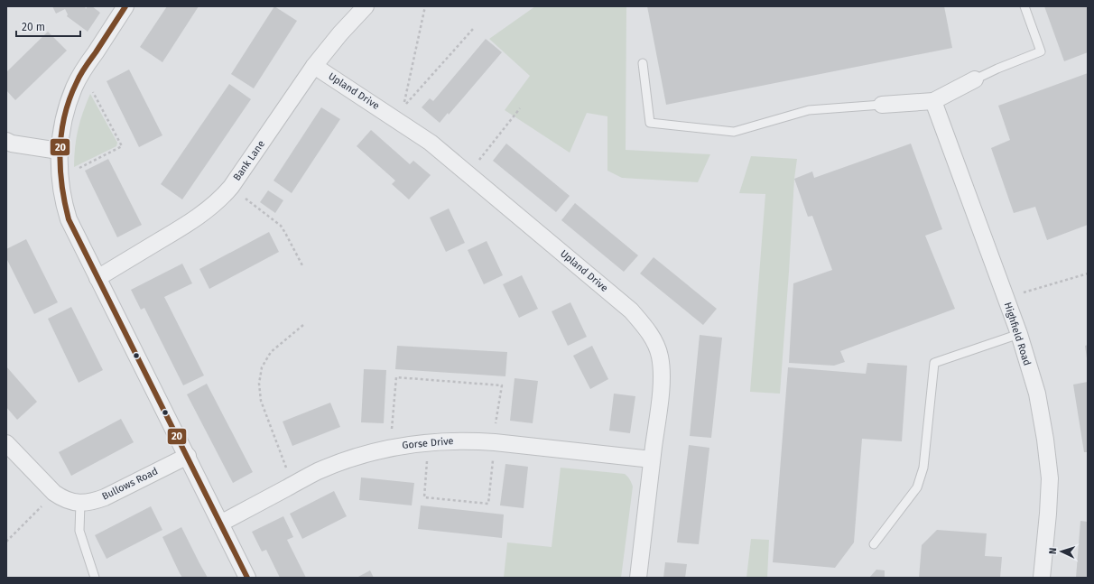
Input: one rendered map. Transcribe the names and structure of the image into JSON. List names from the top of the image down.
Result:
{
  "streets": {
    "street": [
      "Upland Drive",
      "Bank Lane",
      "Highfield Road",
      "Gorse Drive",
      "Bullows Road"
    ]
  },
  "crossings": [
    ["Upland Drive", "Bank Lane"],
    ["Upland Drive", "Gorse Drive"]
  ],
  "lines": ["transit line 20"],
  "scale_bar": "20 m",
  "north": "left"
}
